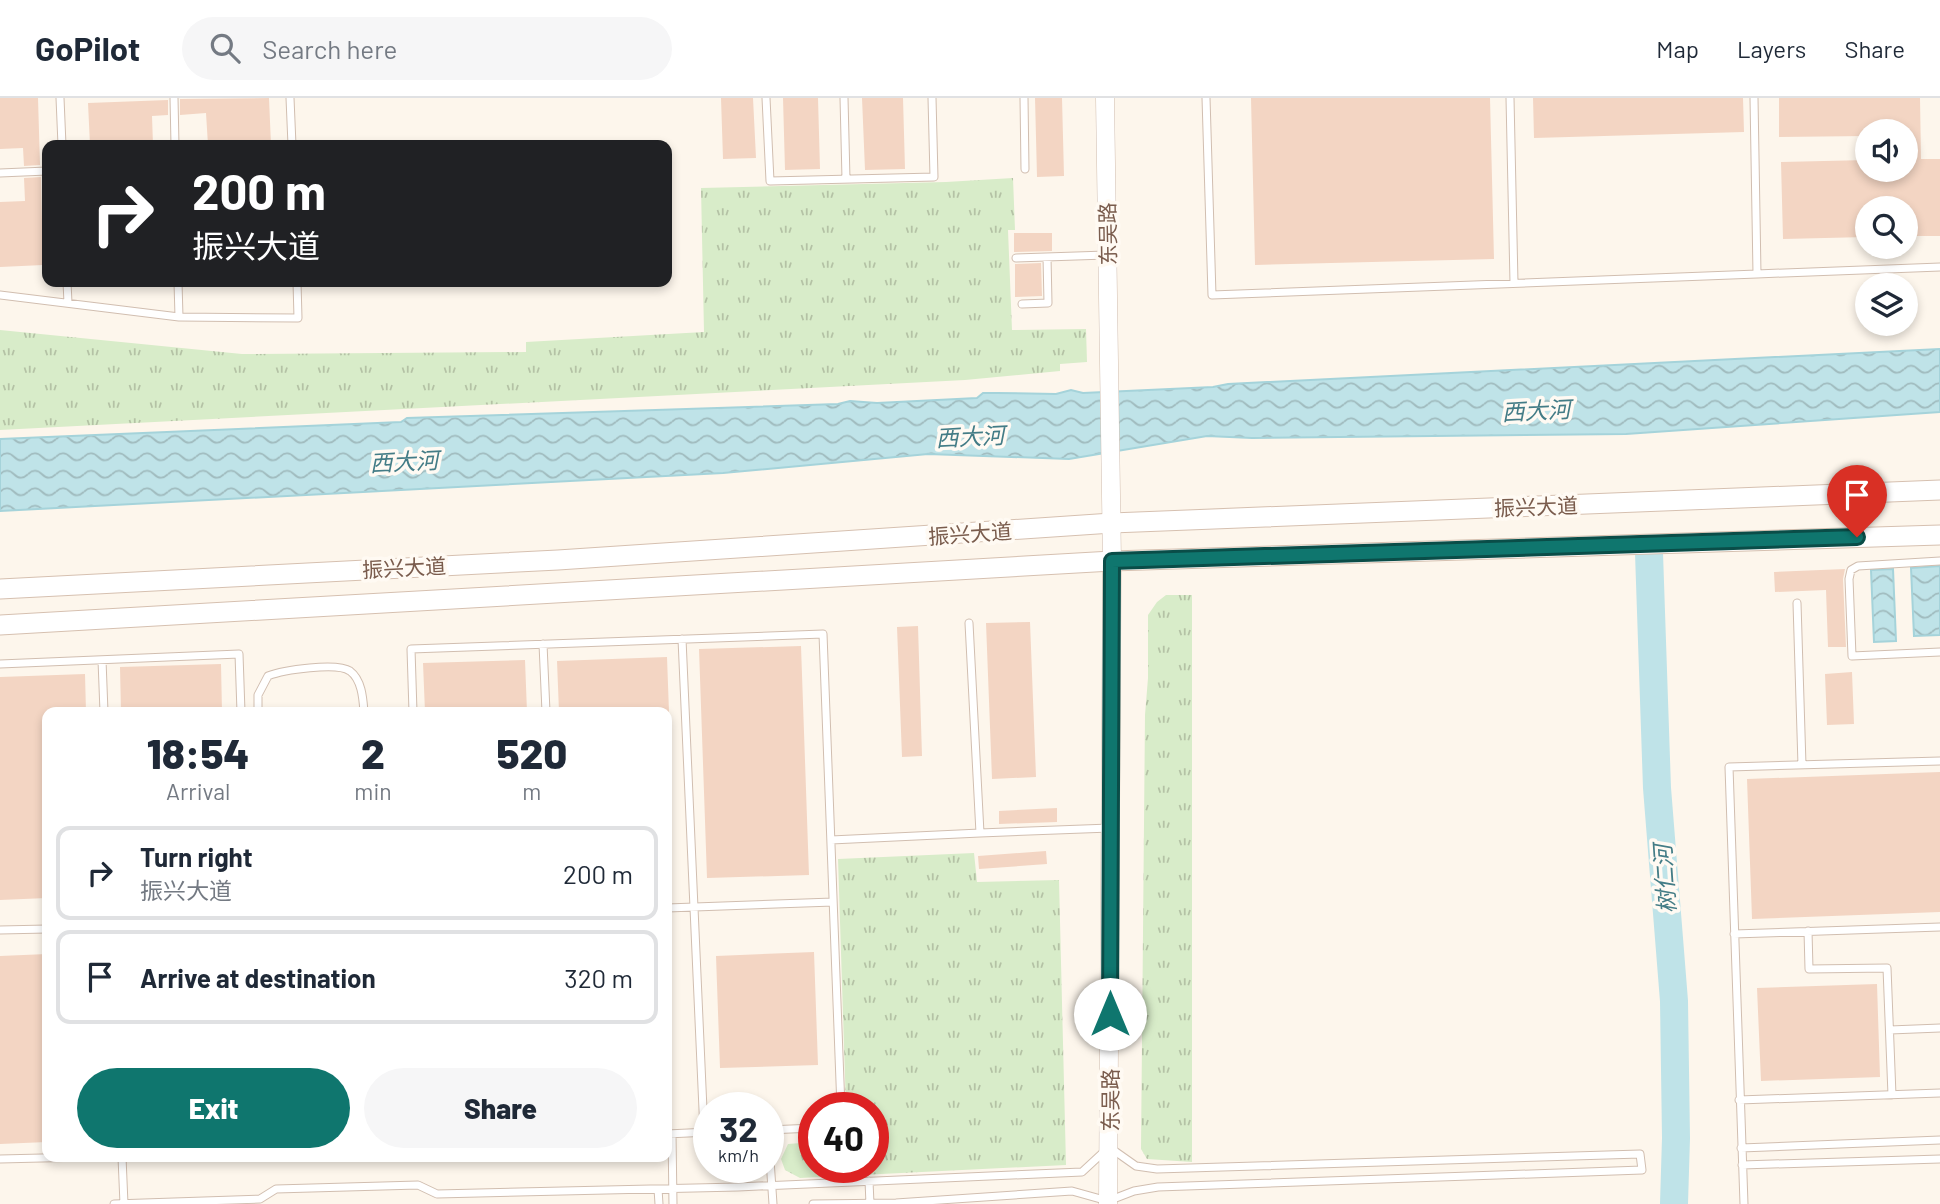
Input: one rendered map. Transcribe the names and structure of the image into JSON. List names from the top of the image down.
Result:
{
  "streets": {
    "main road": ["振兴大道"],
    "street": ["东吴路"]
  },
  "crossings": [
    ["东吴路", "振兴大道"]
  ],
  "water": ["西大河", "树仁河"],
  "page": {
    "header": "GoPilot",
    "search": "Search here",
    "nav": ["Map", "Layers", "Share"],
    "turn": ["200 m", "振兴大道"],
    "eta": [
      "18:54",
      "Arrival",
      "2",
      "min",
      "520",
      "m"
    ],
    "list": [
      {
        "name": "Turn right",
        "note": "振兴大道",
        "value": "200 m"
      },
      {
        "name": "Arrive at destination",
        "value": "320 m"
      }
    ],
    "buttons": ["Exit", "Share"],
    "speed": "32 km/h",
    "limit": "40"
  }
}
